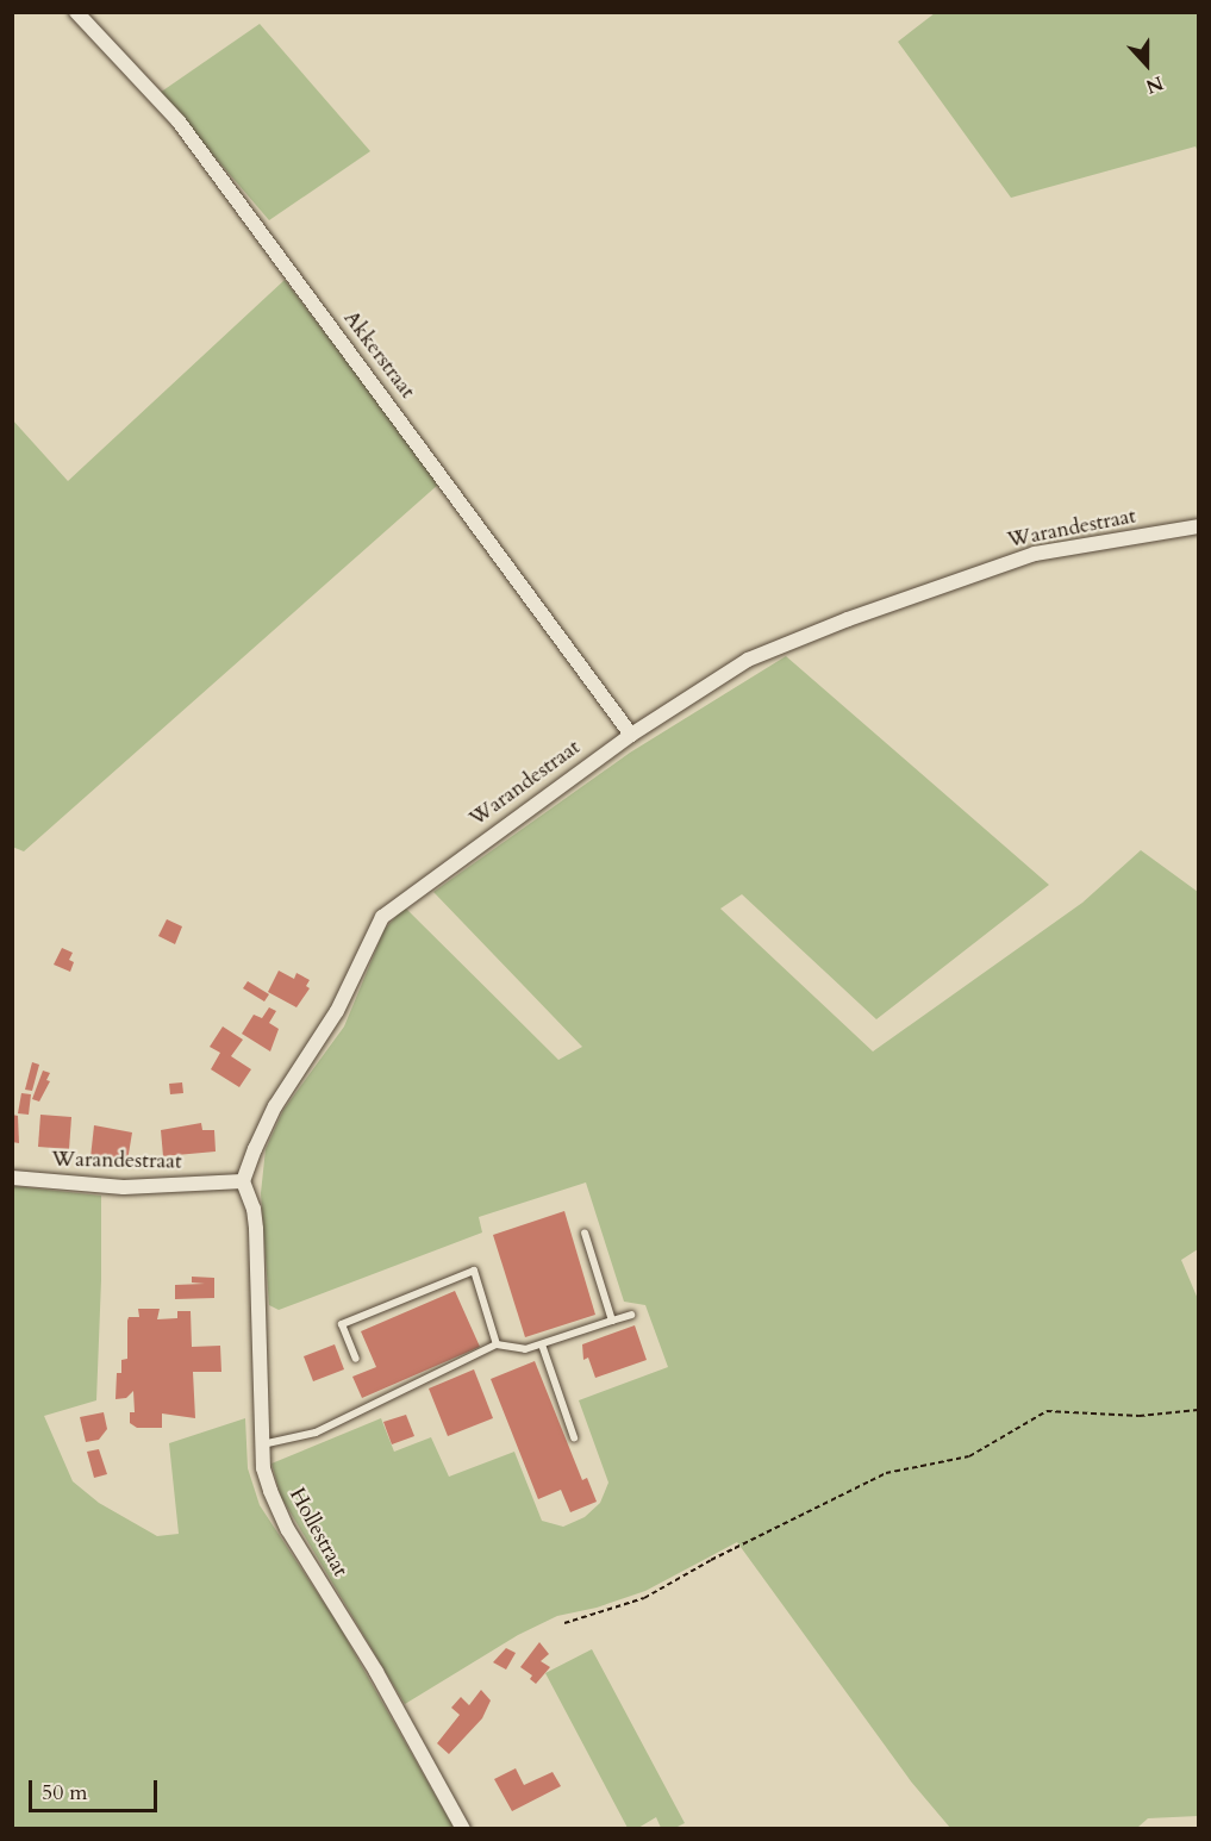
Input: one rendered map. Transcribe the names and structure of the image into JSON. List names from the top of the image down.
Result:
{
  "streets": {
    "street": ["Akkerstraat", "Warandestraat", "Hollestraat"]
  },
  "crossings": [
    ["Akkerstraat", "Warandestraat"],
    ["Warandestraat", "Hollestraat"]
  ],
  "scale_bar": "50 m",
  "north": "bottom"
}
